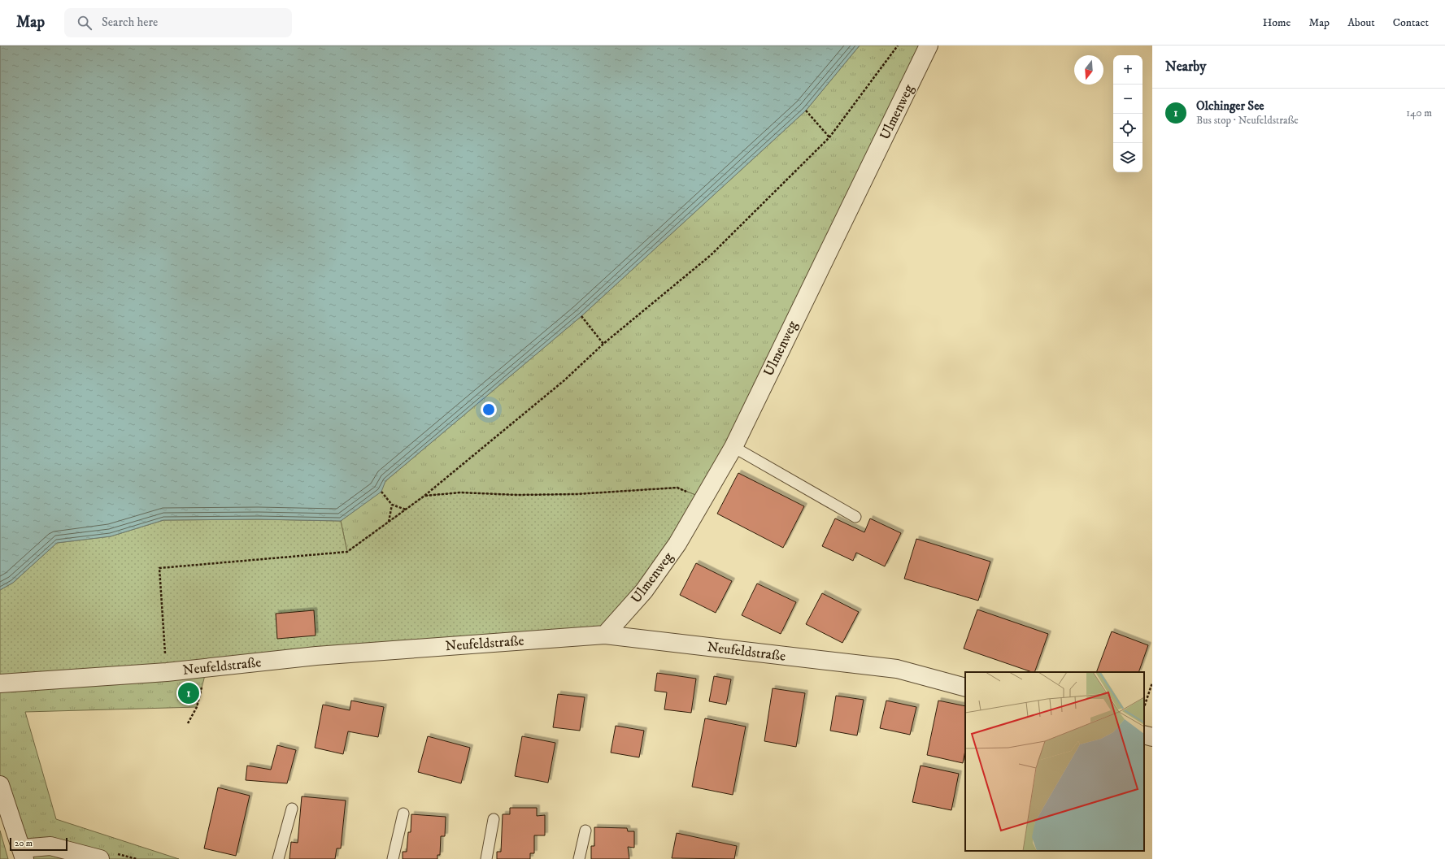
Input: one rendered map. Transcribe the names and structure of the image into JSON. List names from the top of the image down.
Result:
{
  "streets": {
    "street": ["Ulmenweg", "Neufeldstraße"]
  },
  "crossings": [
    ["Ulmenweg", "Neufeldstraße"]
  ],
  "scale_bar": "20 m",
  "north": "bottom",
  "page": {
    "header": "Map",
    "search": "Search here",
    "nav": [
      "Home",
      "Map",
      "About",
      "Contact"
    ],
    "heading": "Nearby",
    "map_buttons": ["+", "−"],
    "list": [
      {
        "mark": "1",
        "name": "Olchinger See",
        "note": "Bus stop · Neufeldstraße",
        "value": "140 m"
      }
    ],
    "pins": "1",
    "scale": "20 m"
  }
}
